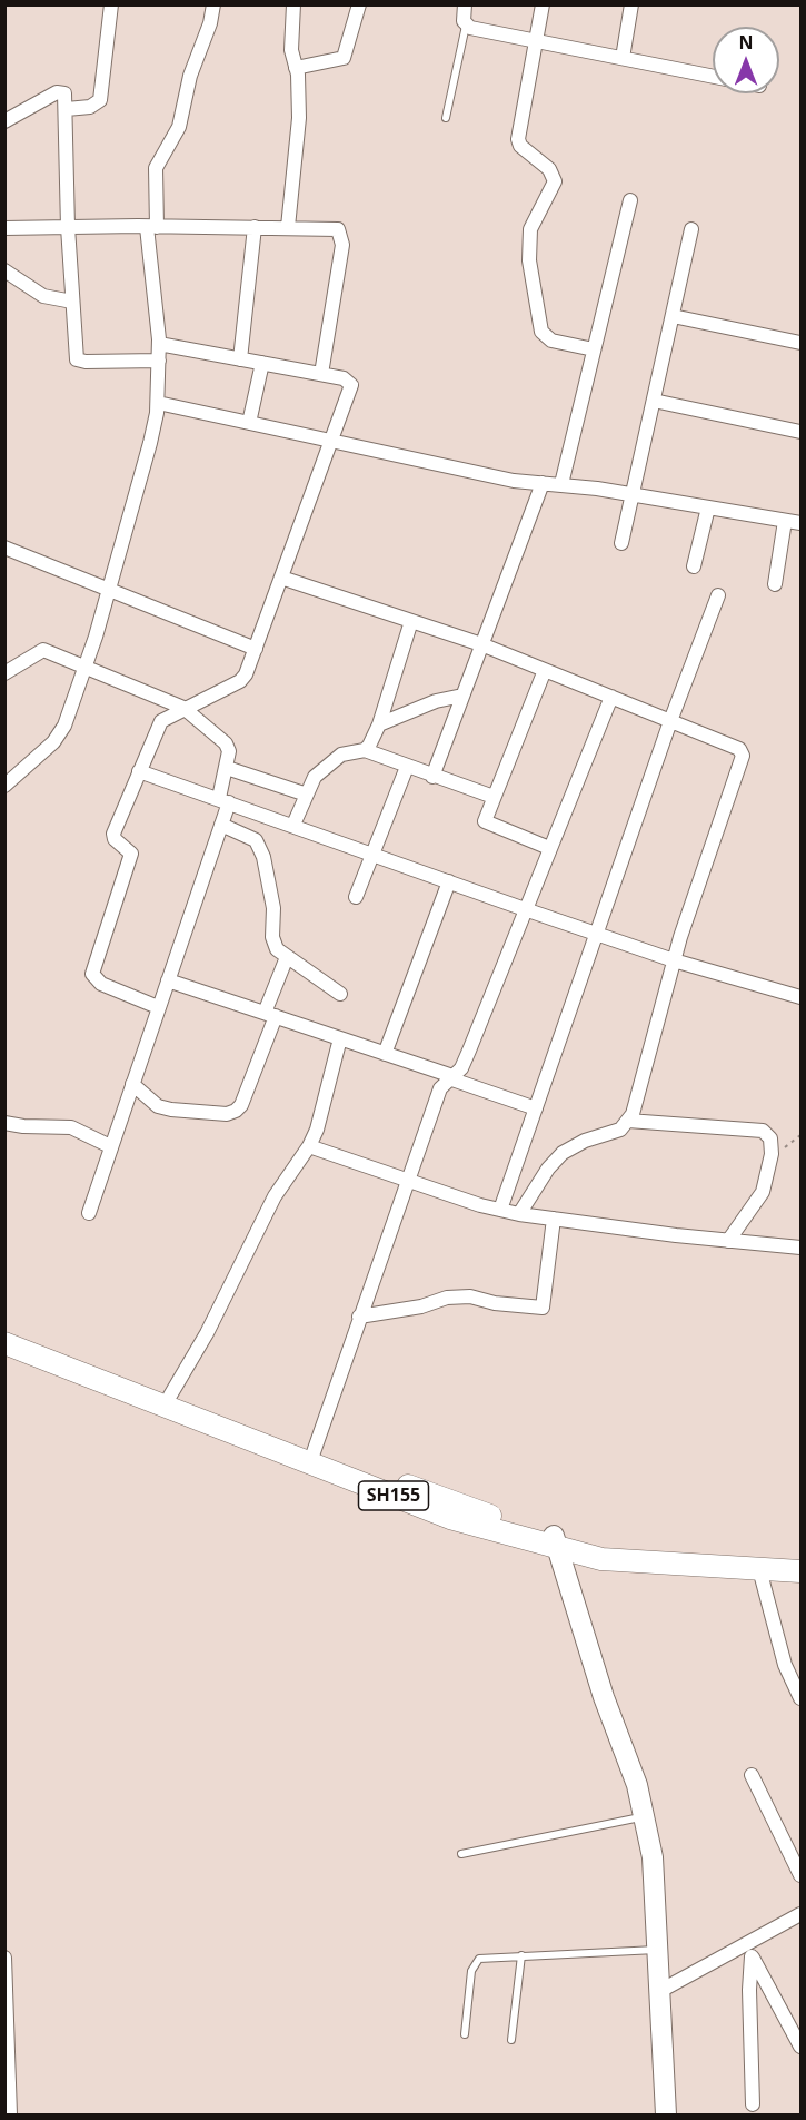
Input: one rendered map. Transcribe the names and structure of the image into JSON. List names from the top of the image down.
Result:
{
  "streets": {
    "main road": ["SH155"]
  },
  "north": "top"
}
